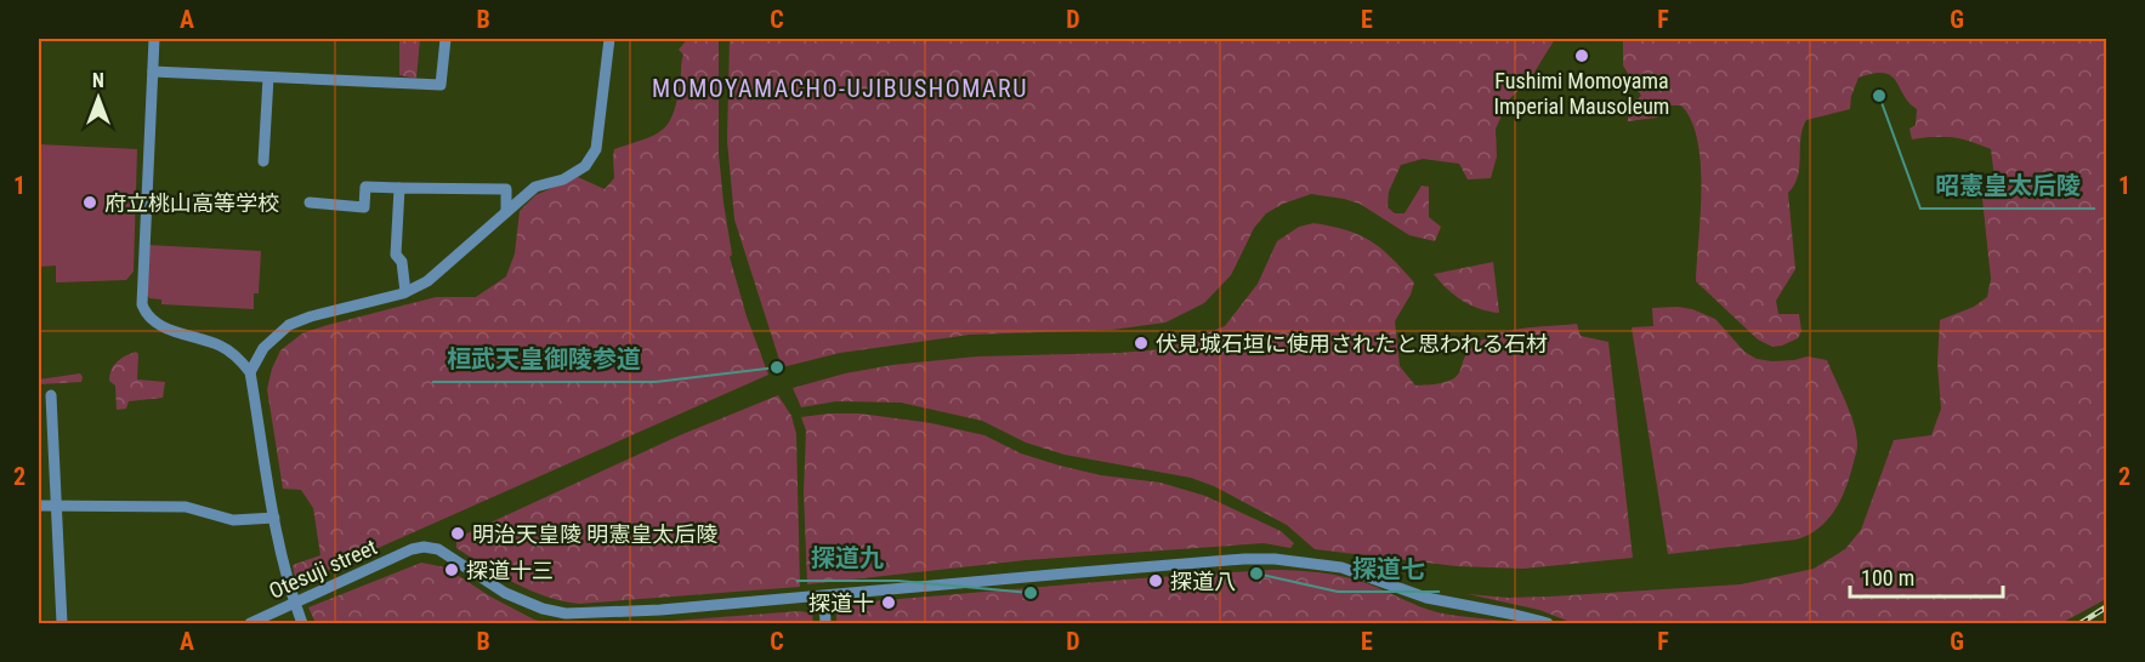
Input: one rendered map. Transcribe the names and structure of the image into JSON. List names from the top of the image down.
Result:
{
  "streets": {
    "street": ["Otesuji street"]
  },
  "districts": ["MOMOYAMACHO-UJIBUSHOMARU"],
  "places": [
    "Fushimi Momoyama Imperial Mausoleum",
    "昭憲皇太后陵",
    "府立桃山高等学校",
    "伏見城石垣に使用されたと思われる石材",
    "桓武天皇御陵参道",
    "明治天皇陵 明憲皇太后陵",
    "探道十三",
    "探道七",
    "探道八",
    "探道九",
    "探道十"
  ],
  "scale_bar": "100 m",
  "north": "top",
  "grid": {
    "columns": [
      "A",
      "B",
      "C",
      "D",
      "E",
      "F",
      "G"
    ],
    "rows": ["1", "2"]
  }
}
